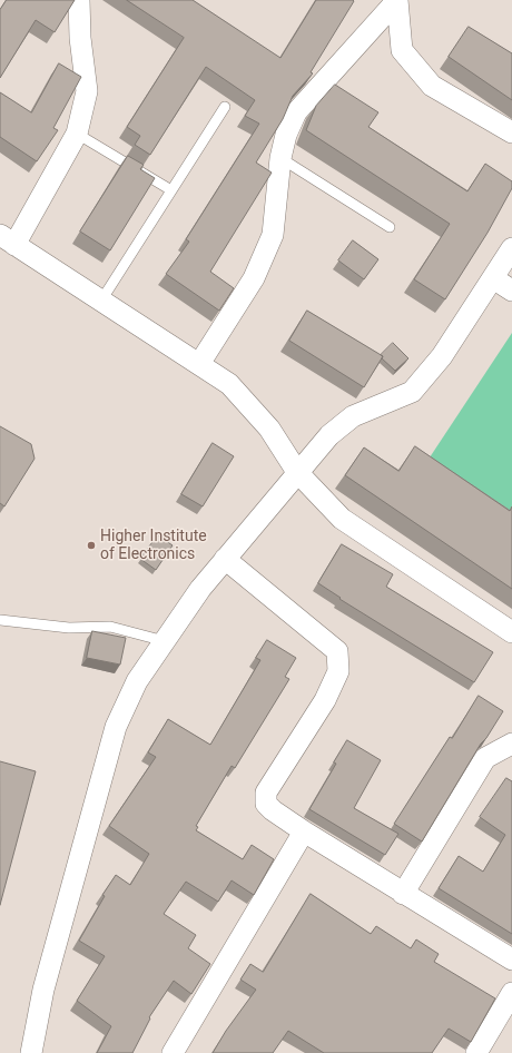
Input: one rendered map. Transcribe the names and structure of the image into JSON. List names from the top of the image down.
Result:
{
  "places": ["Higher Institute of Electronics"]
}
